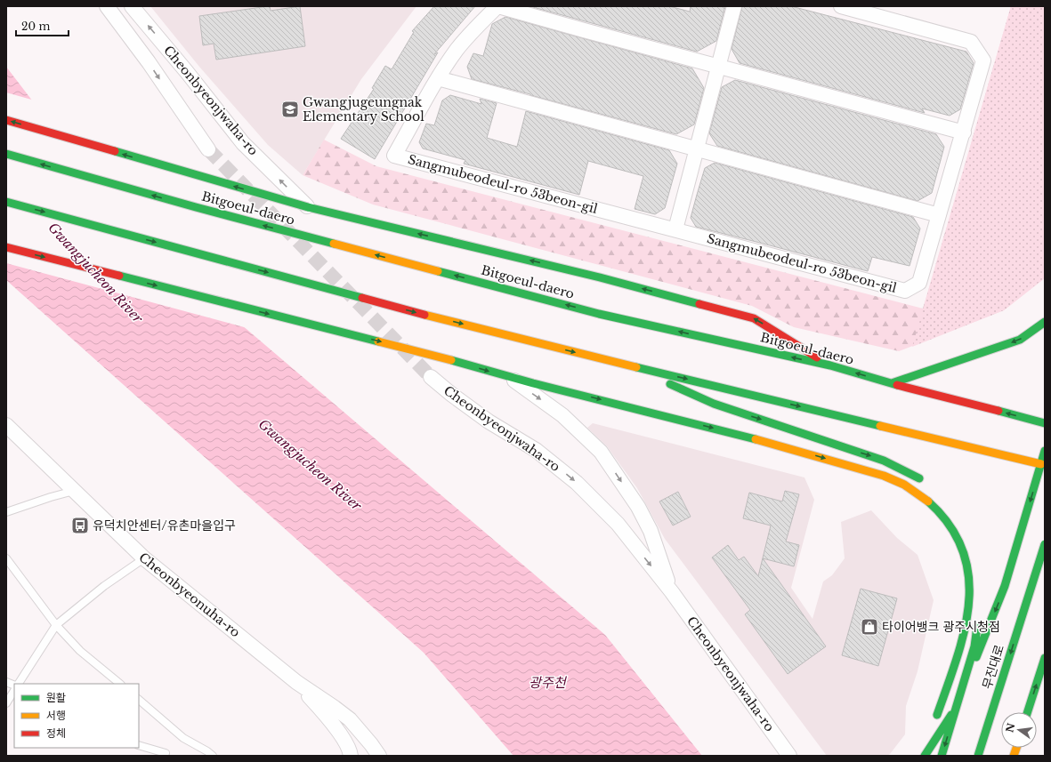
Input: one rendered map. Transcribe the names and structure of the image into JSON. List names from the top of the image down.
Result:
{
  "streets": {
    "main road": ["Bitgoeul-daero", "무진대로"],
    "street": ["Cheonbyeonjwaha-ro", "Sangmubeodeul-ro 53beon-gil", "Cheonbyeonuha-ro"]
  },
  "water": ["Gwangjucheon River", "광주천"],
  "places": {
    "school or university": ["Gwangjugeungnak Elementary School"],
    "bus stop": ["유덕치안센터/유촌마을입구"],
    "shop": ["타이어뱅크 광주시청점"]
  },
  "legend": ["원활", "서행", "정체"],
  "scale_bar": "20 m",
  "north": "left"
}
